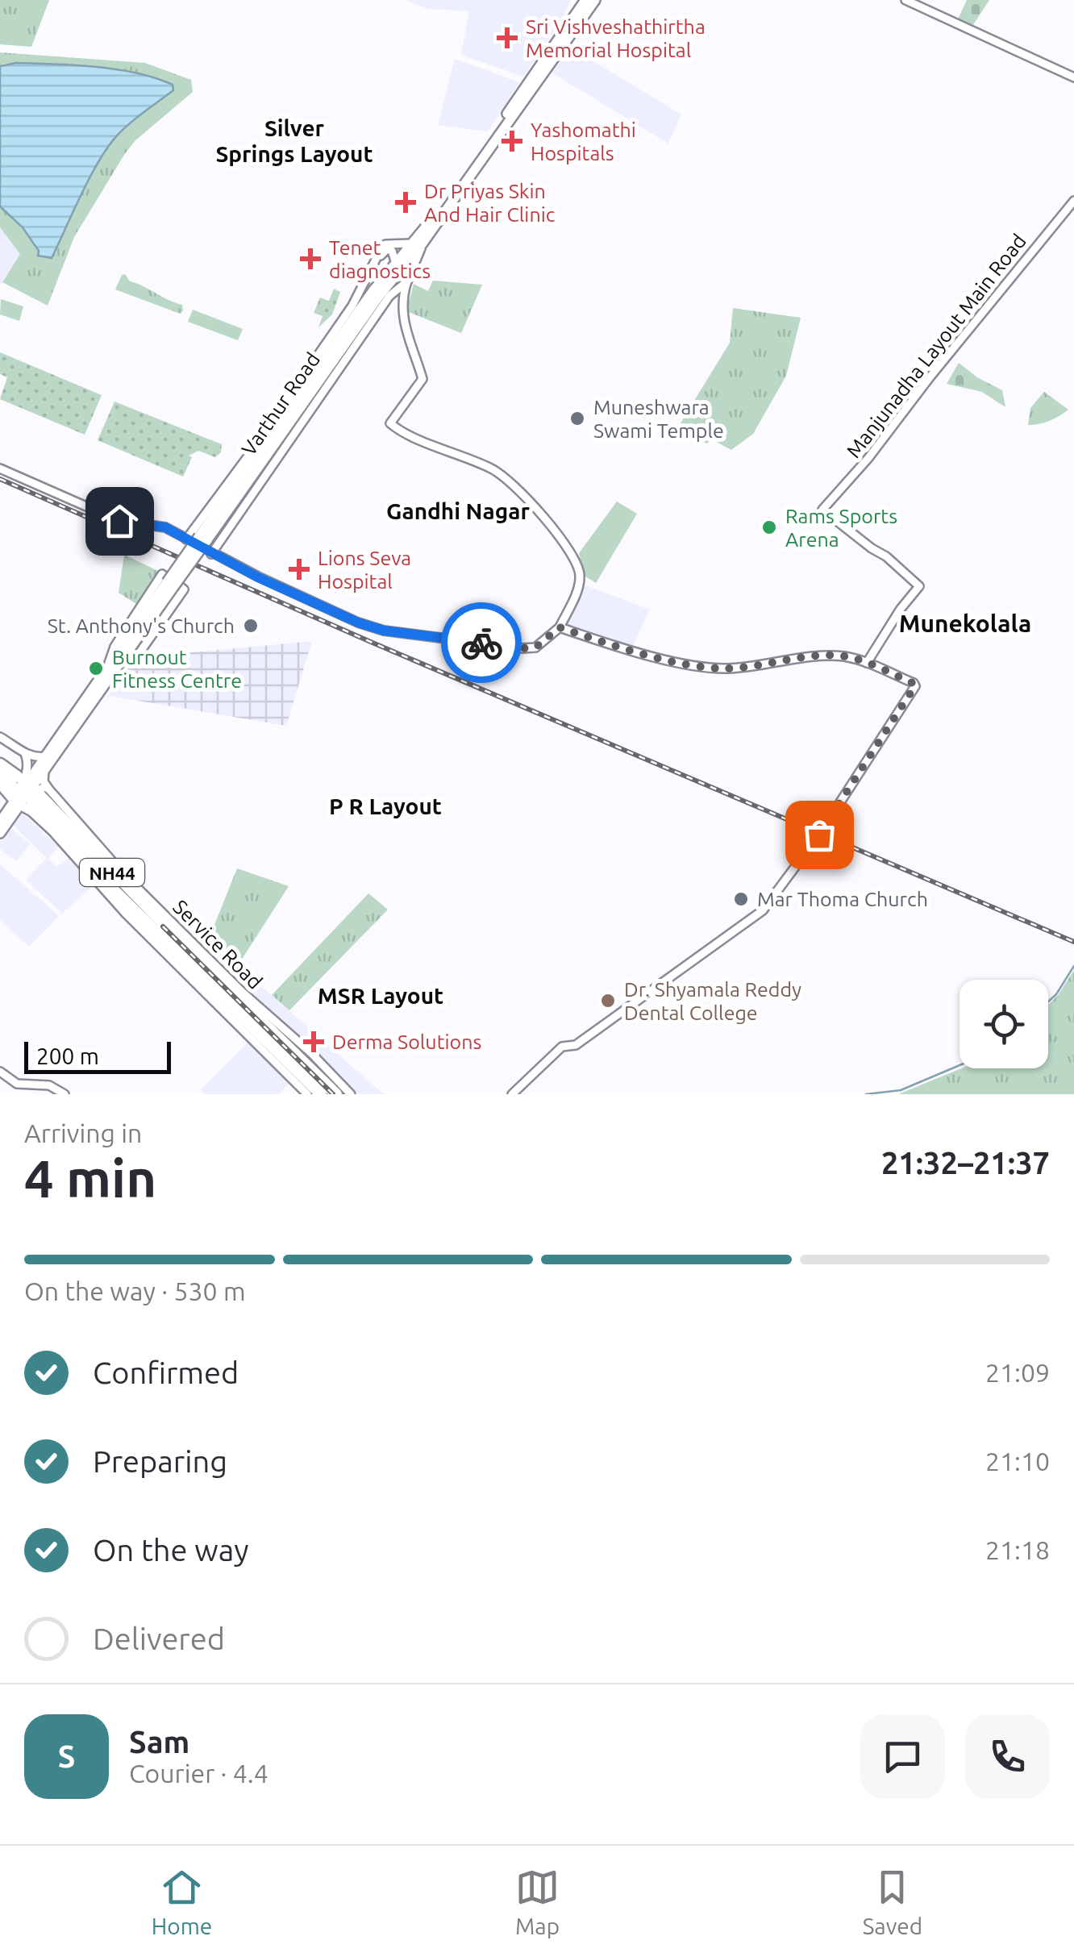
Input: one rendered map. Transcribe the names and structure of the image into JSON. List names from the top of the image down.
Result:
{
  "streets": {
    "highway": ["NH44"],
    "main road": ["Varthur Road"],
    "street": ["Manjunadha Layout Main Road", "Service Road"]
  },
  "crossings": [
    ["NH44", "Service Road"]
  ],
  "districts": [
    "Silver Springs Layout",
    "Gandhi Nagar",
    "Munekolala",
    "P R Layout",
    "MSR Layout"
  ],
  "places": {
    "health": [
      "Sri Vishveshathirtha Memorial Hospital",
      "Yashomathi Hospitals",
      "Dr Priyas Skin And Hair Clinic",
      "Tenet diagnostics",
      "Lions Seva Hospital",
      "Derma Solutions"
    ],
    "other": [
      "Muneshwara Swami Temple",
      "Rams Sports Arena",
      "St. Anthony's Church",
      "Burnout Fitness Centre",
      "Mar Thoma Church",
      "Dr. Shyamala Reddy Dental College"
    ]
  },
  "scale_bar": "200 m",
  "page": {
    "scale": "200 m",
    "heading": ["4 min", "Arriving in", "21:32–21:37"],
    "panel": ["Sam", "Courier · 4.4"],
    "bar": "On the way · 530 m",
    "list": [
      ["Confirmed", "21:09"],
      ["Preparing", "21:10"],
      ["On the way", "21:18"],
      "Delivered"
    ],
    "round": "S",
    "tabs": ["Home", "Map", "Saved"]
  }
}
